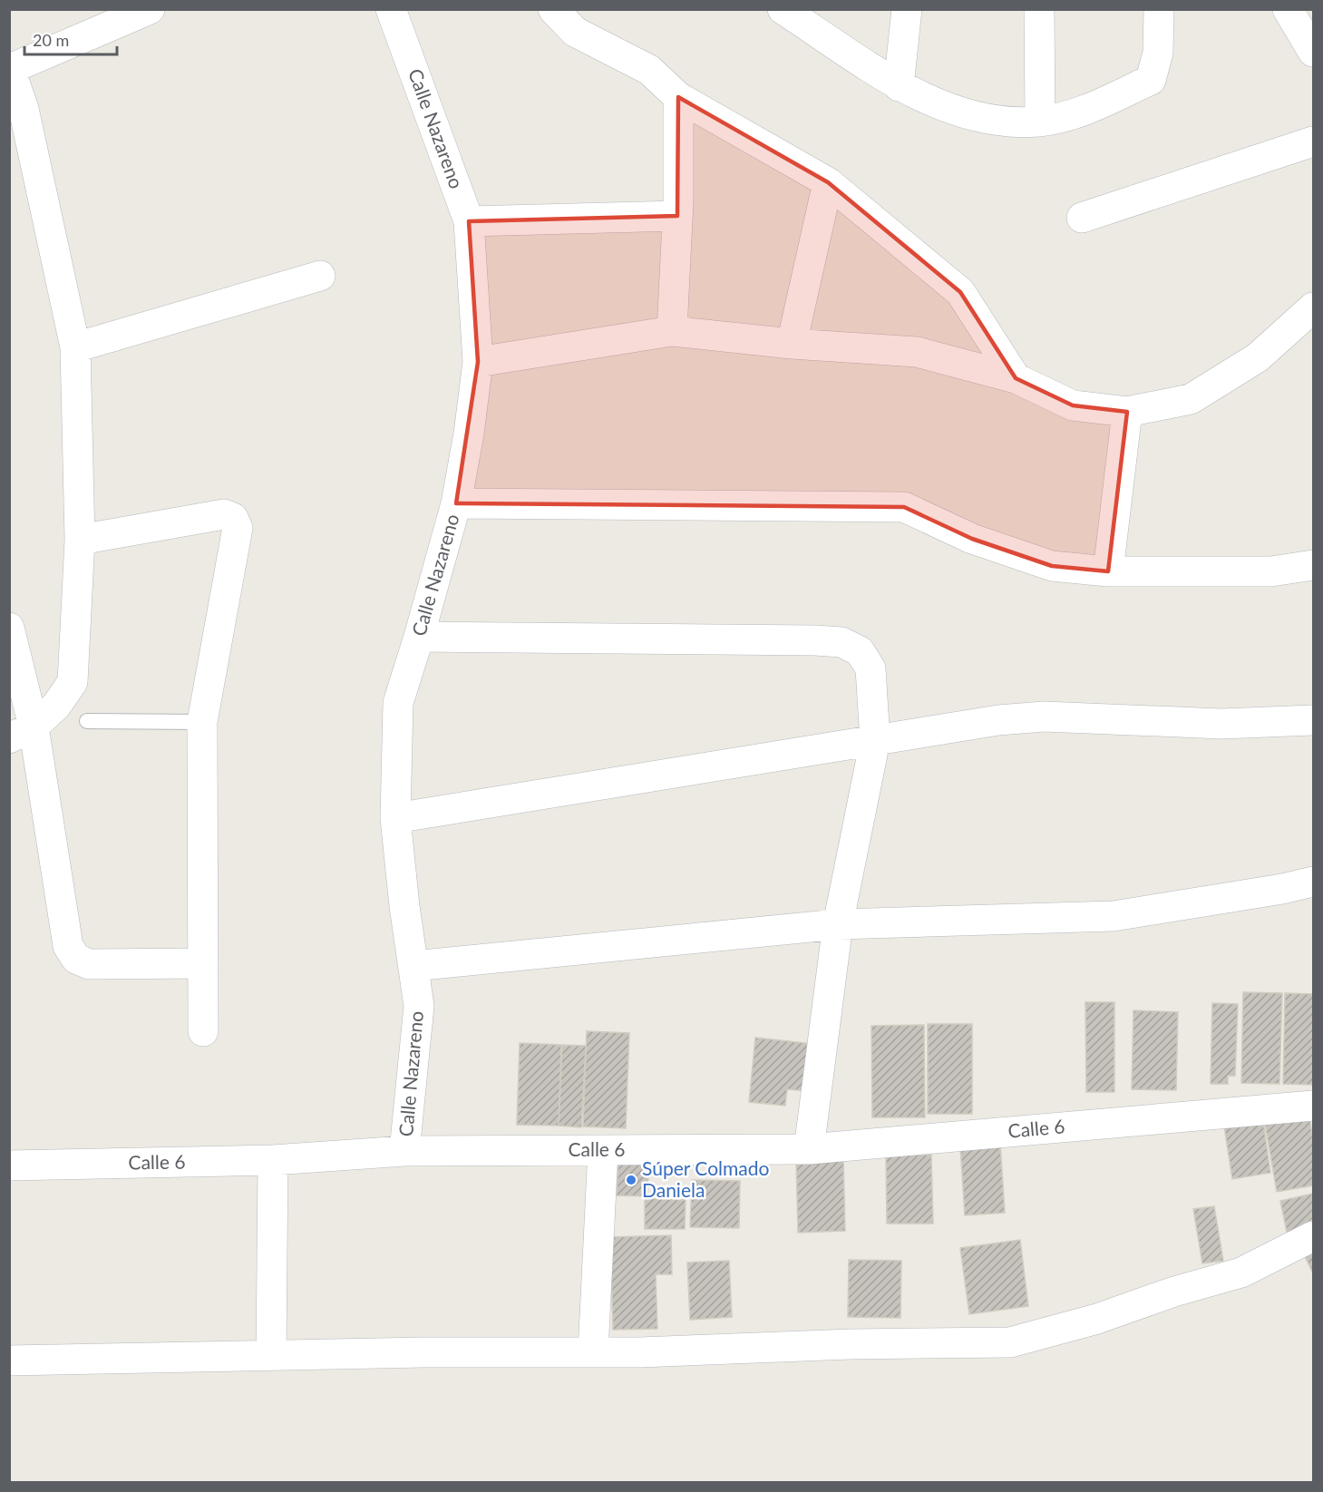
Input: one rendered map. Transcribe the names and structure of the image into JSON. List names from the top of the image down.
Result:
{
  "streets": {
    "street": ["Calle Nazareno", "Calle 6"]
  },
  "crossings": [
    ["Calle Nazareno", "Calle 6"]
  ],
  "places": ["Súper Colmado Daniela"],
  "scale_bar": "20 m"
}
